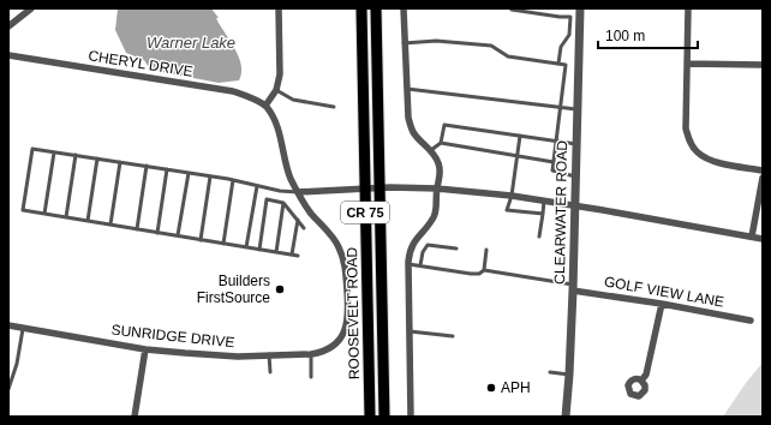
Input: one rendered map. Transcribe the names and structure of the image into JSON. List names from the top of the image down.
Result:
{
  "streets": {
    "main road": ["CR 75", "ROOSEVELT ROAD"],
    "street": [
      "CHERYL DRIVE",
      "CLEARWATER ROAD",
      "GOLF VIEW LANE",
      "SUNRIDGE DRIVE"
    ]
  },
  "crossings": [
    ["CLEARWATER ROAD", "GOLF VIEW LANE"]
  ],
  "water": ["Warner Lake"],
  "places": ["Builders FirstSource", "APH"],
  "scale_bar": "100 m"
}
